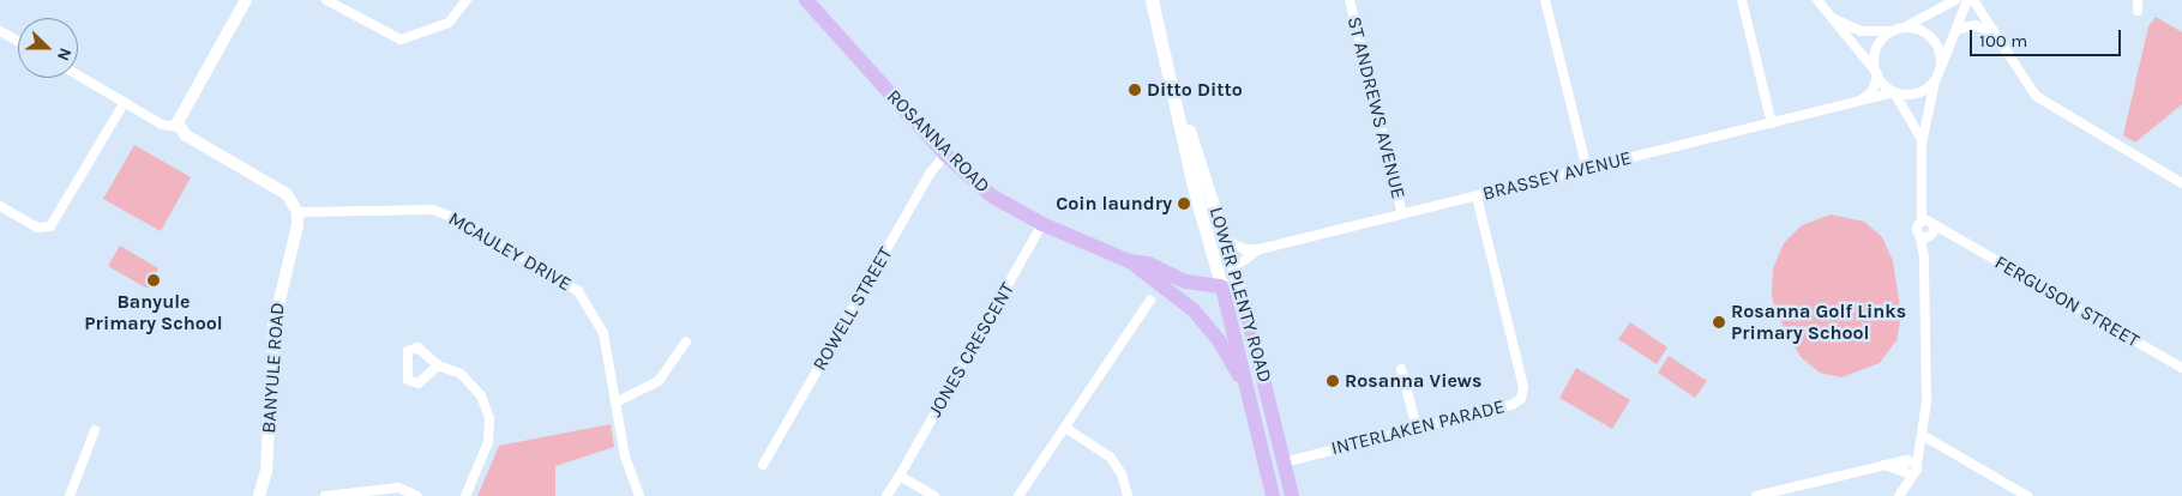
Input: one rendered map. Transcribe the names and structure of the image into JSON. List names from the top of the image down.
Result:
{
  "streets": {
    "highway": ["ROSANNA ROAD", "LOWER PLENTY ROAD"],
    "street": [
      "ST ANDREWS AVENUE",
      "BRASSEY AVENUE",
      "MCAULEY DRIVE",
      "FERGUSON STREET",
      "ROWELL STREET",
      "JONES CRESCENT",
      "BANYULE ROAD",
      "INTERLAKEN PARADE"
    ]
  },
  "crossings": [
    ["ST ANDREWS AVENUE", "BRASSEY AVENUE"],
    ["ROSANNA ROAD", "LOWER PLENTY ROAD"],
    ["ROSANNA ROAD", "ROWELL STREET"],
    ["ROSANNA ROAD", "JONES CRESCENT"],
    ["BRASSEY AVENUE", "LOWER PLENTY ROAD"],
    ["BRASSEY AVENUE", "INTERLAKEN PARADE"],
    ["MCAULEY DRIVE", "BANYULE ROAD"],
    ["LOWER PLENTY ROAD", "INTERLAKEN PARADE"]
  ],
  "places": [
    "Ditto Ditto",
    "Coin laundry",
    "Banyule Primary School",
    "Rosanna Golf Links Primary School",
    "Rosanna Views"
  ],
  "scale_bar": "100 m",
  "north": "right"
}
